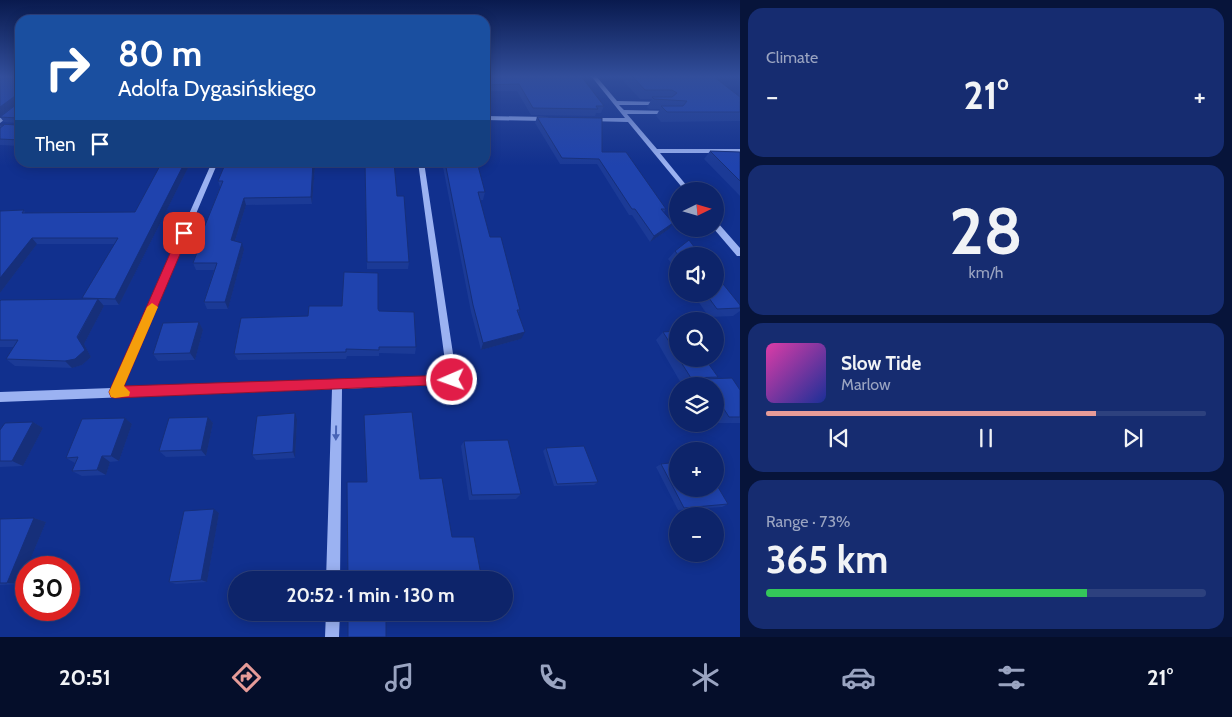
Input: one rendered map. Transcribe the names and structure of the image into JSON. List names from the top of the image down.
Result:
{
  "north": "right",
  "page": {
    "tile": [
      "Climate",
      ["28", "km/h"],
      ["Range · 73%", "365 km"]
    ],
    "turn": ["80 m", "Adolfa Dygasińskiego"],
    "heat": ["−", "21°", "+"],
    "then": "Then",
    "map_buttons": ["+", "−"],
    "song": ["Slow Tide", "Marlow"],
    "limit": "30",
    "trip": "20:52 · 1 min · 130 m",
    "tabs": ["20:51", "21°"]
  }
}
